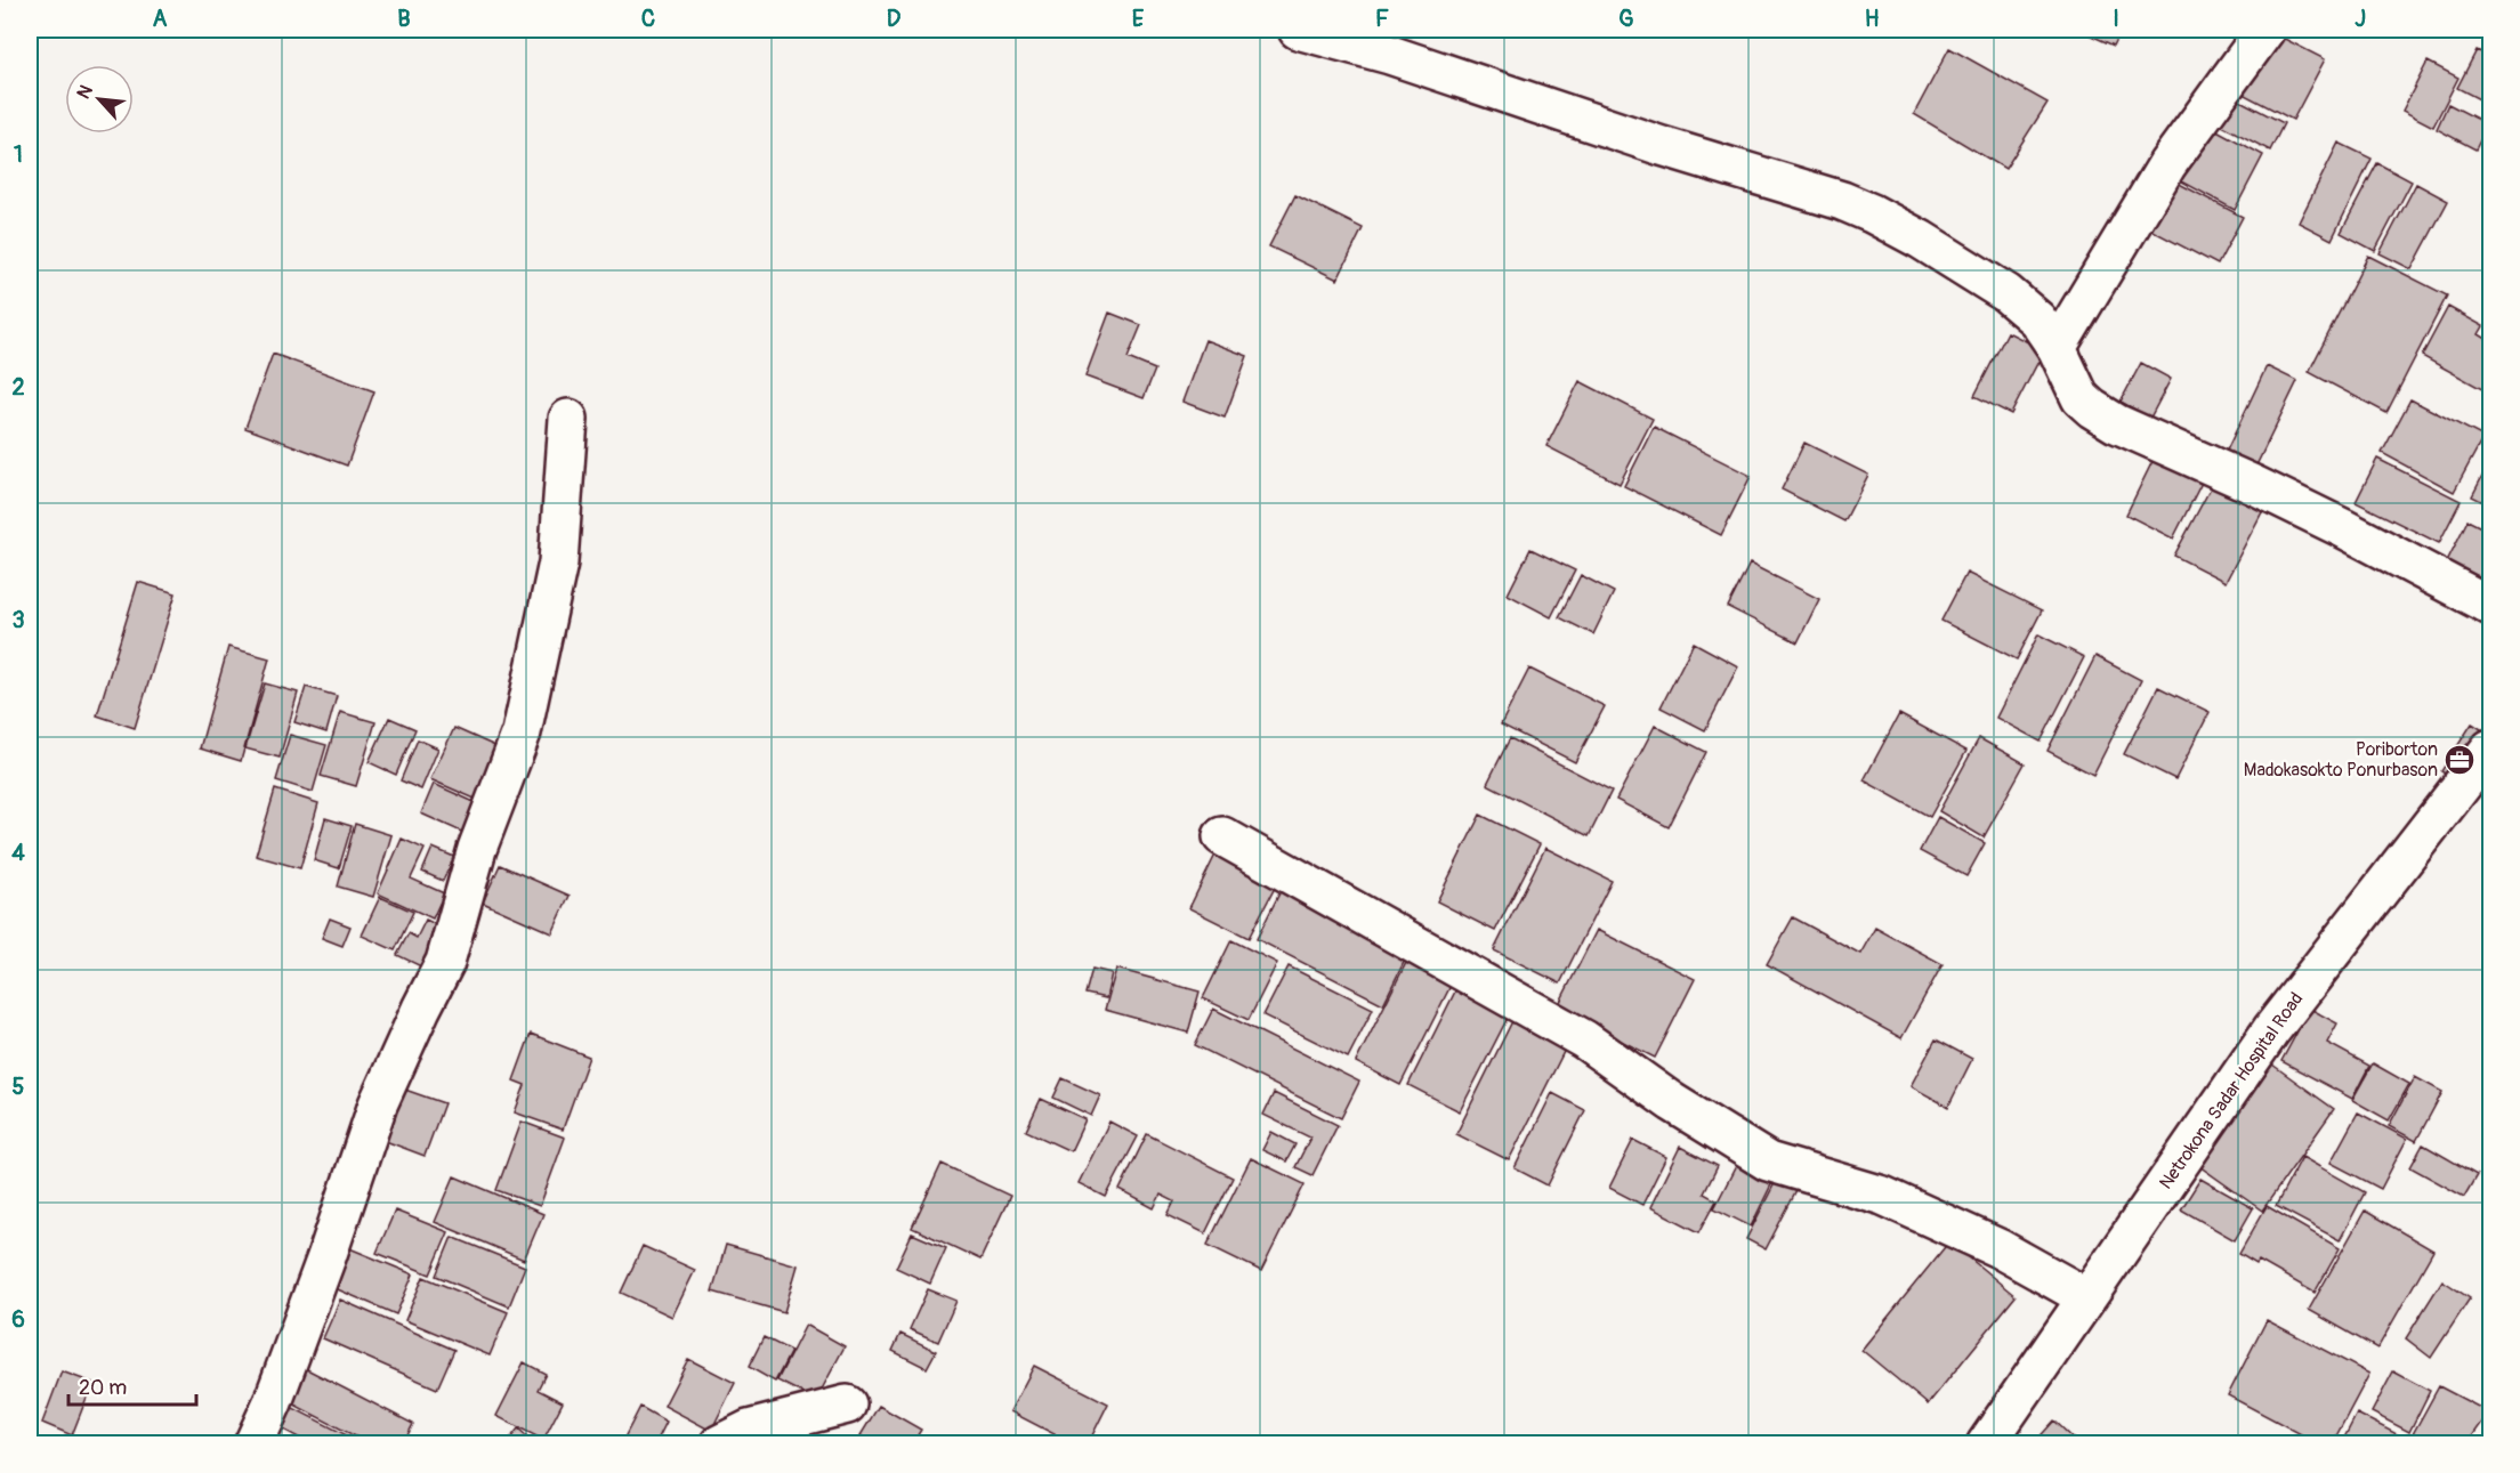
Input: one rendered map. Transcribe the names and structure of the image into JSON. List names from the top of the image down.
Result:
{
  "streets": {
    "street": ["Netrokona Sadar Hospital Road"]
  },
  "places": {
    "office": ["Poriborton Madokasokto Ponurbason"]
  },
  "scale_bar": "20 m",
  "north": "top left",
  "grid": {
    "columns": [
      "A",
      "B",
      "C",
      "D",
      "E",
      "F",
      "G",
      "H",
      "I",
      "J"
    ],
    "rows": [
      "1",
      "2",
      "3",
      "4",
      "5",
      "6"
    ]
  }
}
